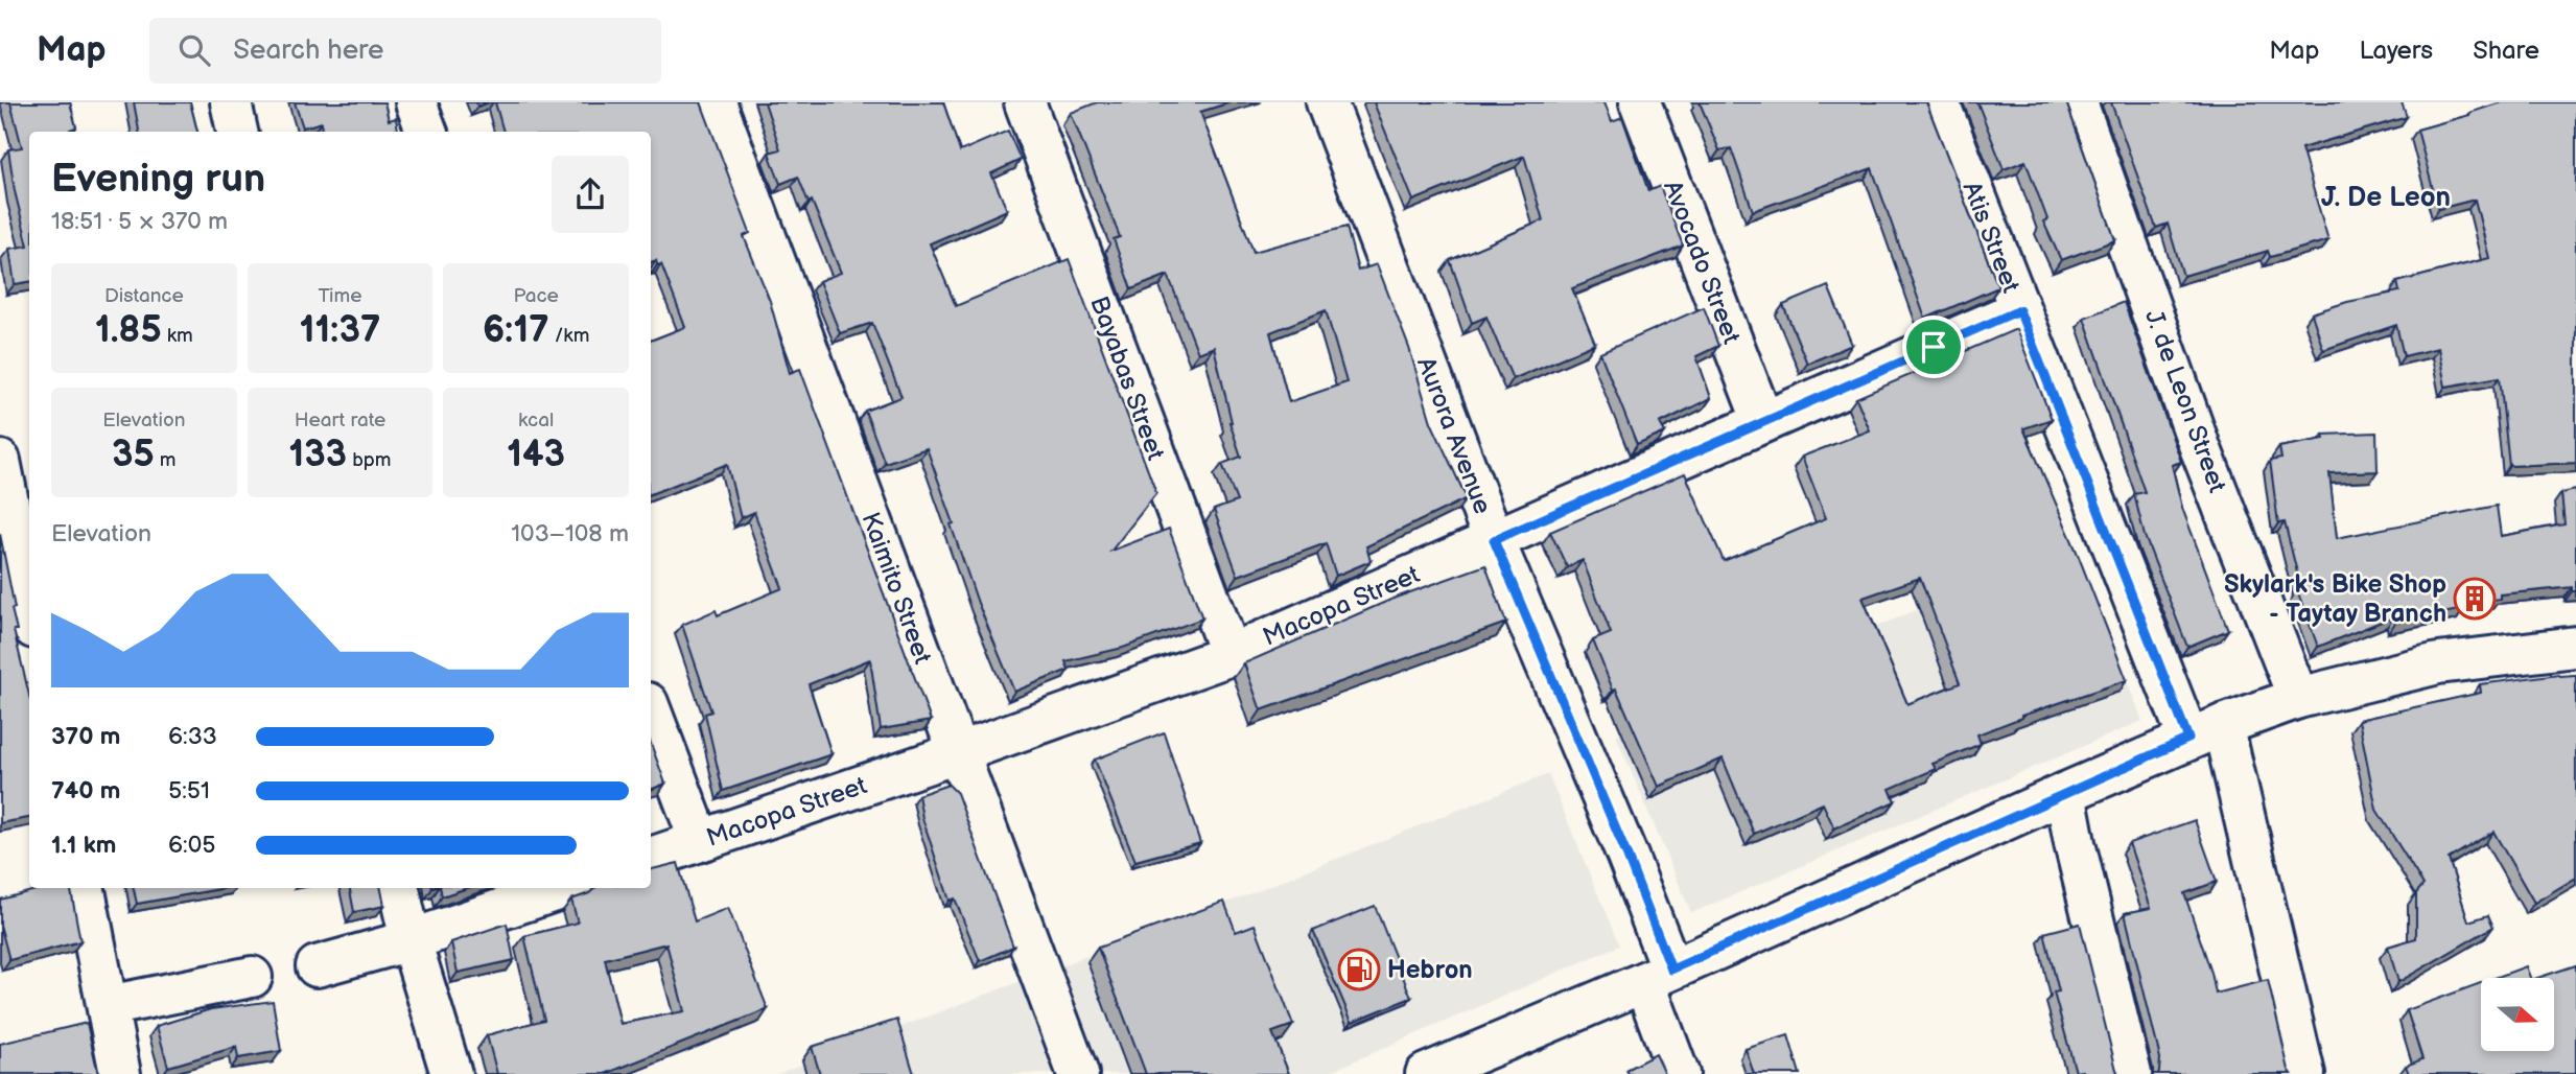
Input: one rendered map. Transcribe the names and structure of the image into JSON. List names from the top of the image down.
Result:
{
  "streets": {
    "street": [
      "Atis Street",
      "Avocado Street",
      "Bayabas Street",
      "J. de Leon Street",
      "Aurora Avenue",
      "Kaimito Street",
      "Macopa Street"
    ]
  },
  "crossings": [
    ["Atis Street", "Macopa Street"],
    ["Avocado Street", "Macopa Street"],
    ["Bayabas Street", "Macopa Street"],
    ["Aurora Avenue", "Macopa Street"],
    ["Kaimito Street", "Macopa Street"]
  ],
  "districts": ["J. De Leon"],
  "places": {
    "building": ["Skylark's Bike Shop - Taytay Branch"],
    "fuel station": ["Hebron"]
  },
  "north": "right",
  "page": {
    "header": "Map",
    "search": "Search here",
    "nav": ["Map", "Layers", "Share"],
    "heading": ["Evening run", "18:51 · 5 × 370 m"],
    "stats": [
      ["Distance", "1.85 km"],
      ["Time", "11:37"],
      ["Pace", "6:17 /km"],
      ["Elevation", "35 m"],
      ["Heart rate", "133 bpm"],
      ["kcal", "143"]
    ],
    "chart": ["Elevation", "103–108 m"],
    "list": [
      {
        "name": "370 m",
        "note": "6:33"
      },
      {
        "name": "740 m",
        "note": "5:51"
      },
      {
        "name": "1.1 km",
        "note": "6:05"
      }
    ]
  }
}
